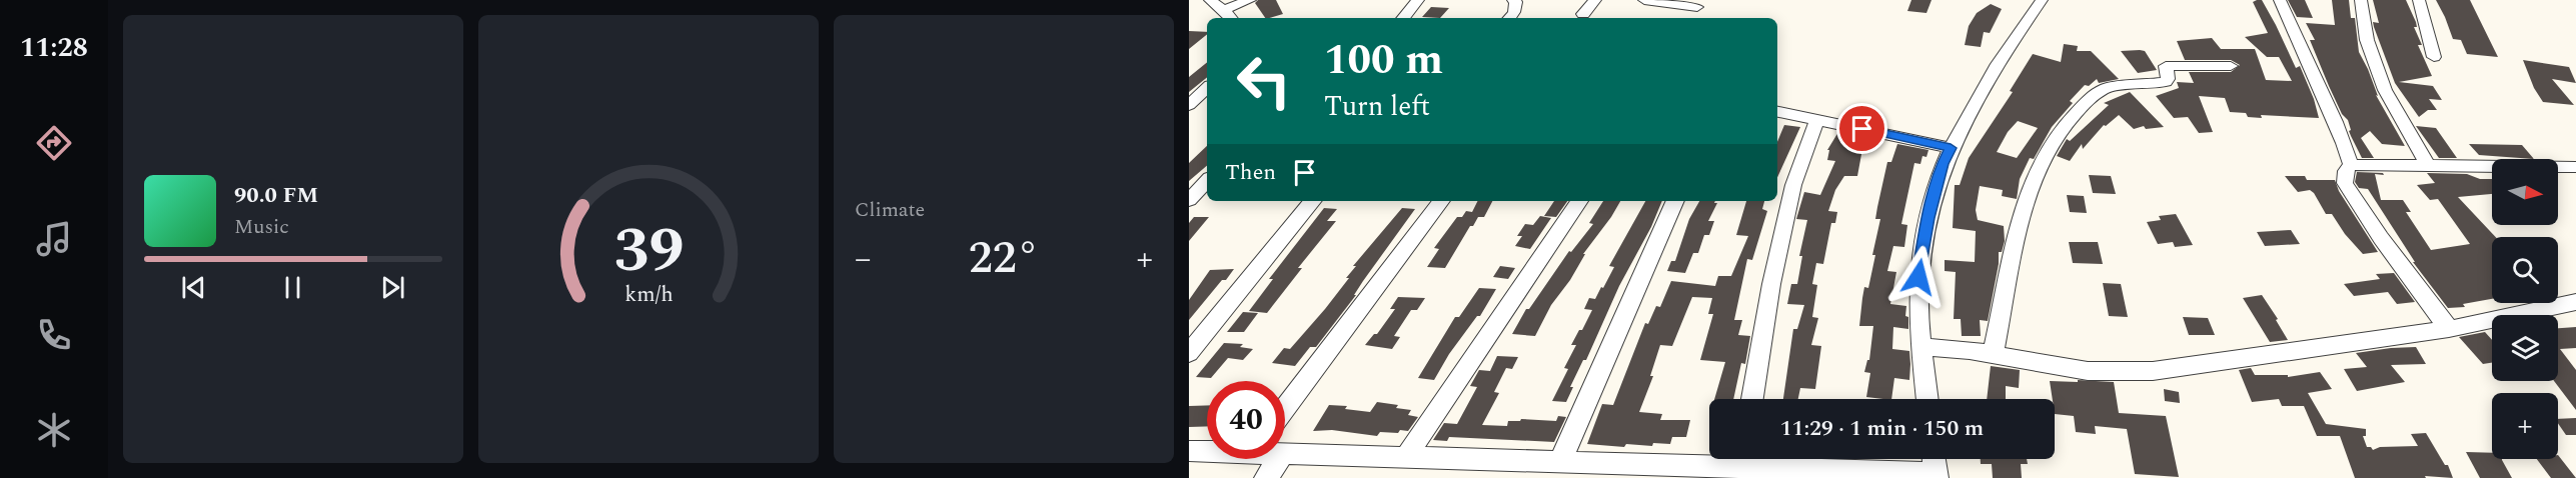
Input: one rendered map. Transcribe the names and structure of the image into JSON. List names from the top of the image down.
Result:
{
  "north": "right",
  "page": {
    "tabs": "11:28",
    "tile": "Climate",
    "turn": ["100 m", "Turn left"],
    "then": "Then",
    "map_buttons": "+",
    "song": ["90.0 FM", "Music"],
    "heat": ["−", "22°", "+"],
    "limit": "40",
    "trip": "11:29 · 1 min · 150 m",
    "gauge": ["39", "km/h"]
  }
}
